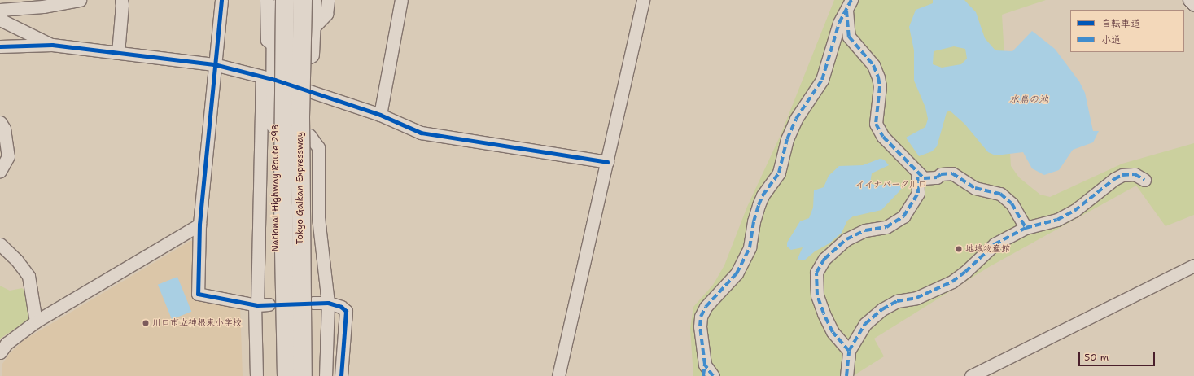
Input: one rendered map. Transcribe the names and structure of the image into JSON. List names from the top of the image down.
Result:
{
  "streets": {
    "highway": ["National Highway Route 298", "Tokyo Gaikan Expressway"]
  },
  "water": ["水鳥の池"],
  "parks": ["イイナパーク川口"],
  "places": ["地域物産館", "川口市立神根東小学校"],
  "legend": ["自転車道", "小道"],
  "scale_bar": "50 m"
}
